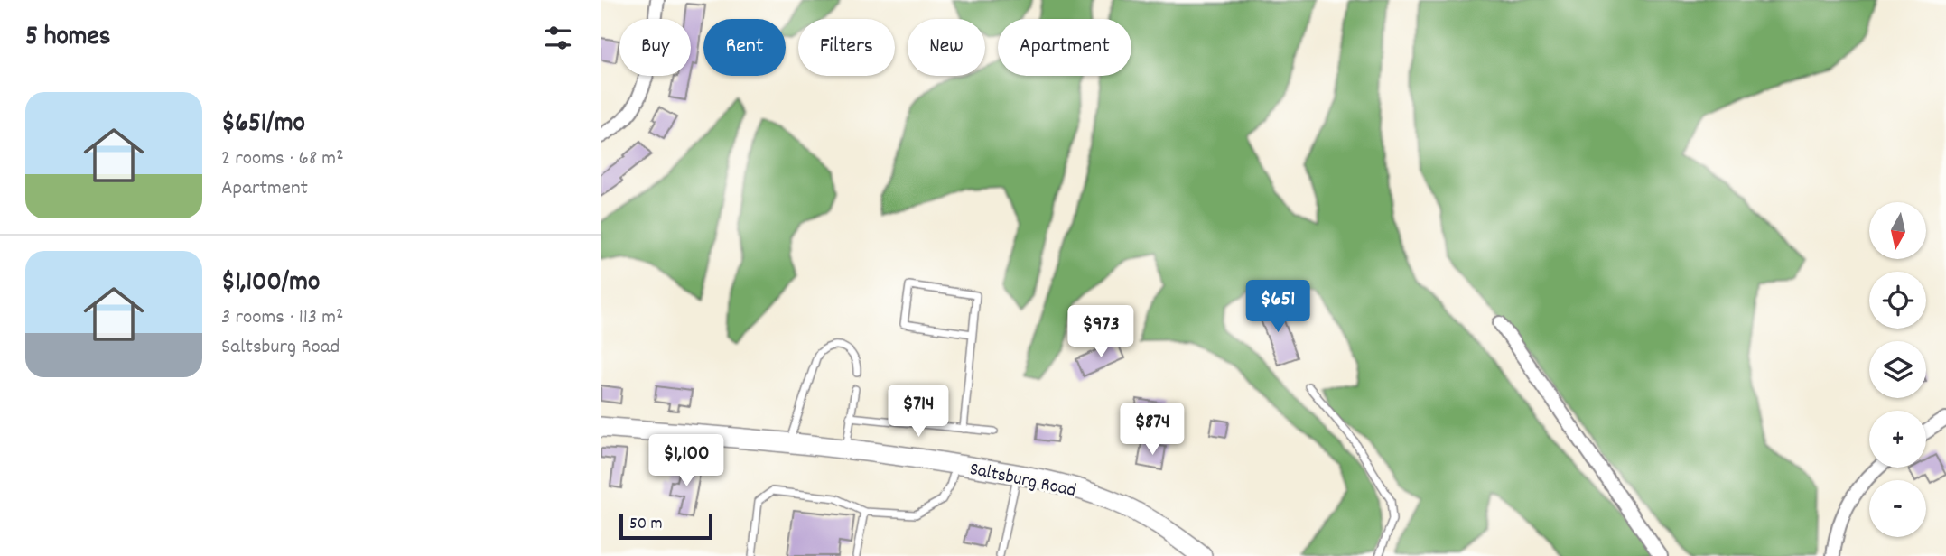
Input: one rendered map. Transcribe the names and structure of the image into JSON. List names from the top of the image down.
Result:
{
  "streets": {
    "main road": ["Saltsburg Road"]
  },
  "scale_bar": "50 m",
  "north": "bottom",
  "page": {
    "heading": "5 homes",
    "chip": [
      "Buy",
      "Rent",
      "Filters",
      "New",
      "Apartment"
    ],
    "list": [
      {
        "name": "$651/mo",
        "note": "2 rooms · 68 m² · Apartment"
      },
      {
        "name": "$1,100/mo",
        "note": "3 rooms · 113 m² · Saltsburg Road"
      }
    ],
    "map_buttons": ["+", "−"],
    "price": [
      "$651",
      "$973",
      "$714",
      "$874",
      "$1,100"
    ],
    "scale": "50 m"
  }
}
